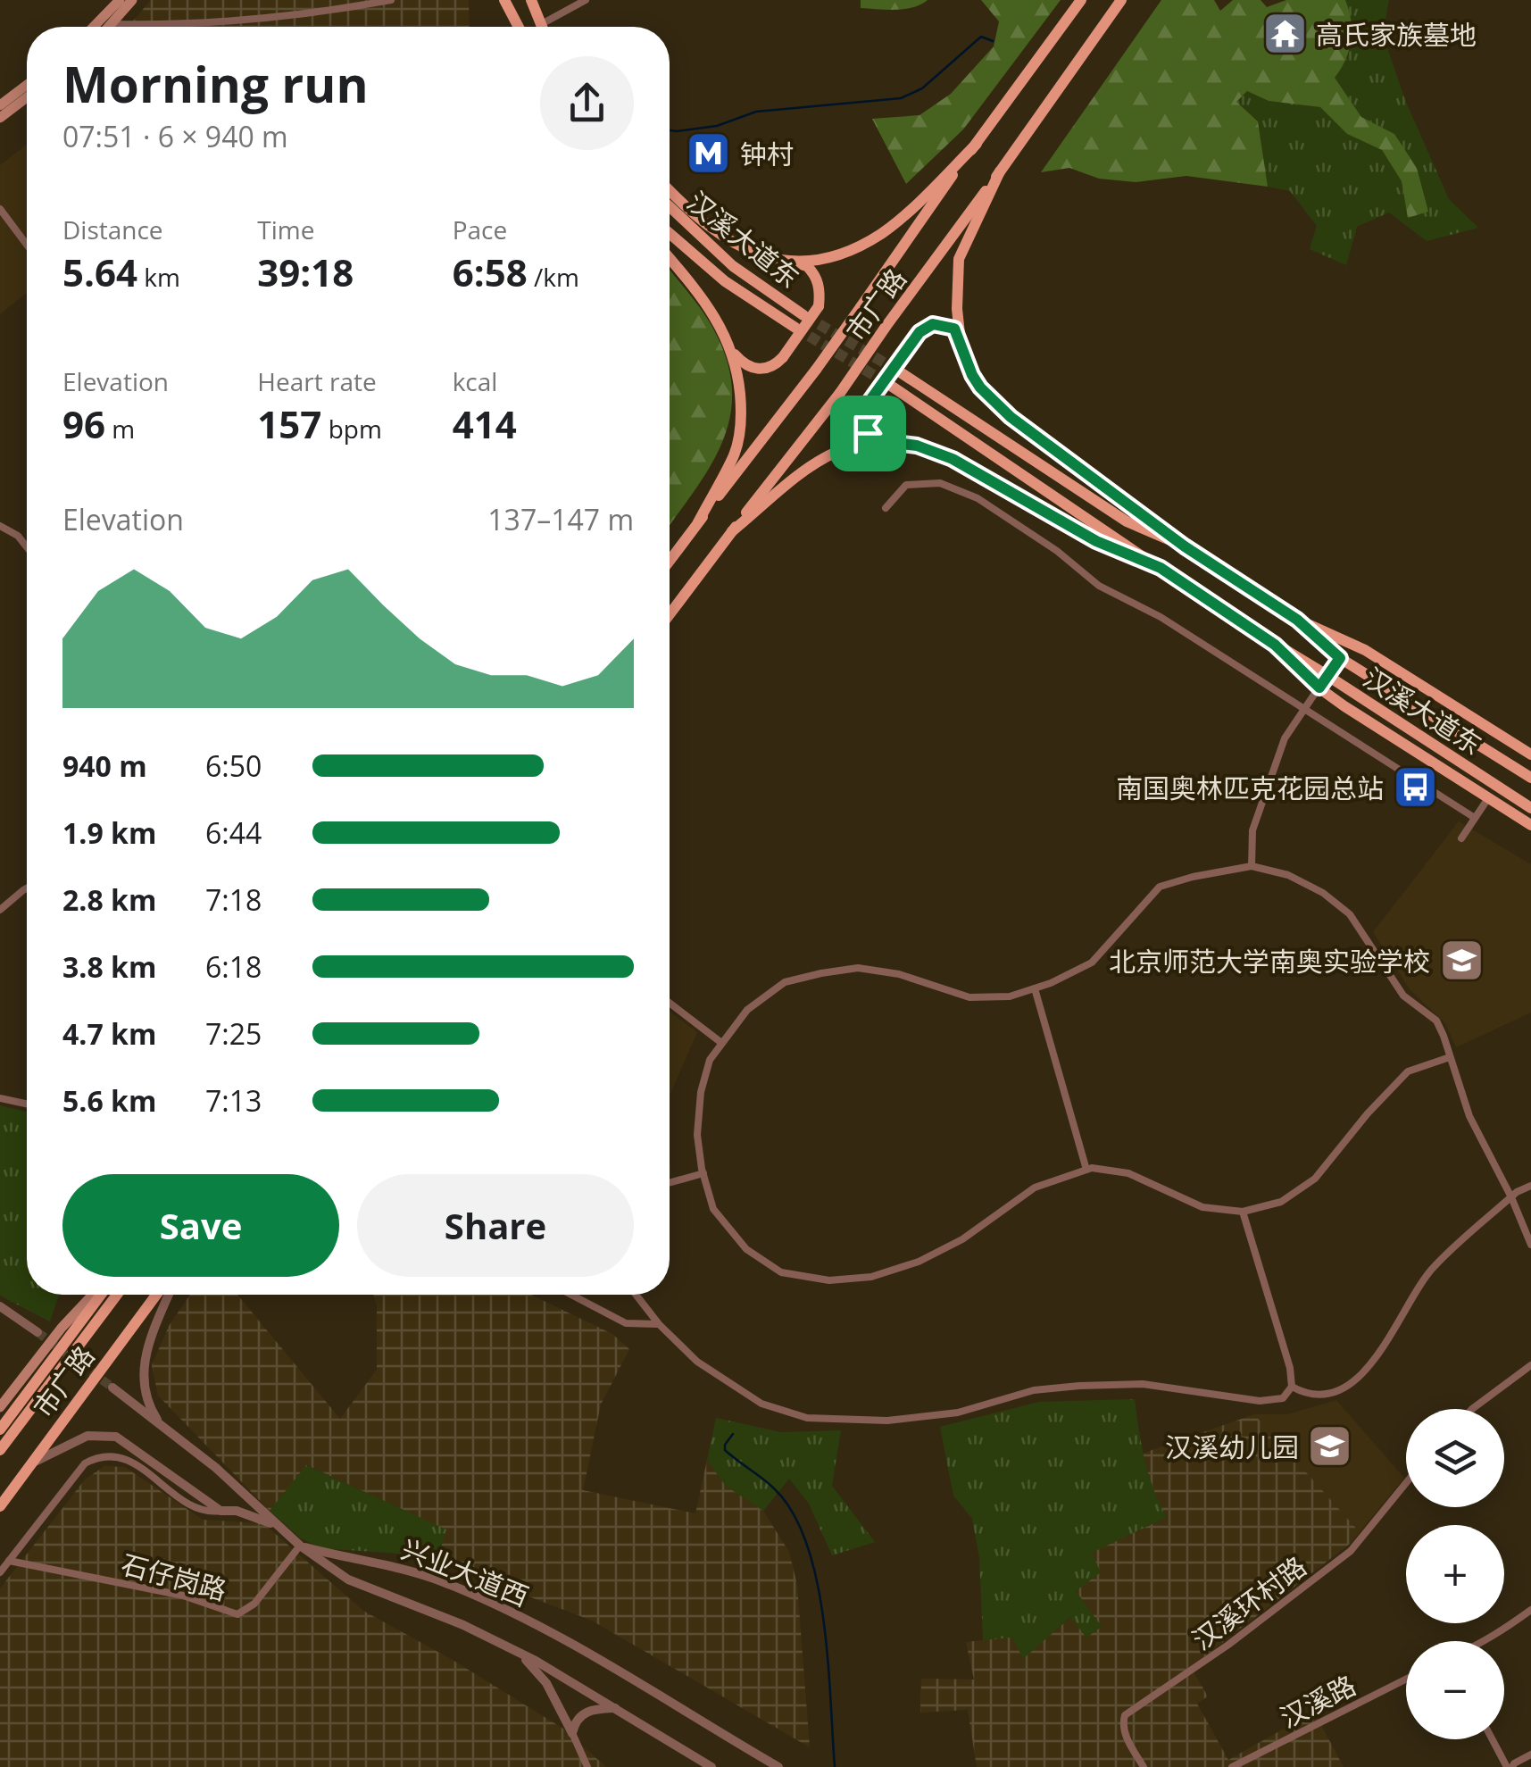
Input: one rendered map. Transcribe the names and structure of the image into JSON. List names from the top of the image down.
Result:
{
  "streets": {
    "main road": ["汉溪大道东", "市广路"],
    "street": [
      "兴业大道西",
      "石仔岗路",
      "汉溪环村路",
      "汉溪路"
    ]
  },
  "crossings": [
    ["兴业大道西", "石仔岗路"]
  ],
  "places": {
    "temple": ["高氏家族墓地"],
    "metro station": ["钟村"],
    "bus stop": ["南国奥林匹克花园总站"],
    "school or university": ["北京师范大学南奥实验学校", "汉溪幼儿园"]
  },
  "page": {
    "heading": ["Morning run", "07:51 · 6 × 940 m"],
    "stats": [
      ["Distance", "5.64 km"],
      ["Time", "39:18"],
      ["Pace", "6:58 /km"],
      ["Elevation", "96 m"],
      ["Heart rate", "157 bpm"],
      ["kcal", "414"]
    ],
    "chart": ["Elevation", "137–147 m"],
    "list": [
      {
        "name": "940 m",
        "note": "6:50"
      },
      {
        "name": "1.9 km",
        "note": "6:44"
      },
      {
        "name": "2.8 km",
        "note": "7:18"
      },
      {
        "name": "3.8 km",
        "note": "6:18"
      },
      {
        "name": "4.7 km",
        "note": "7:25"
      },
      {
        "name": "5.6 km",
        "note": "7:13"
      }
    ],
    "buttons": ["Save", "Share"],
    "map_buttons": ["+", "−"]
  }
}
